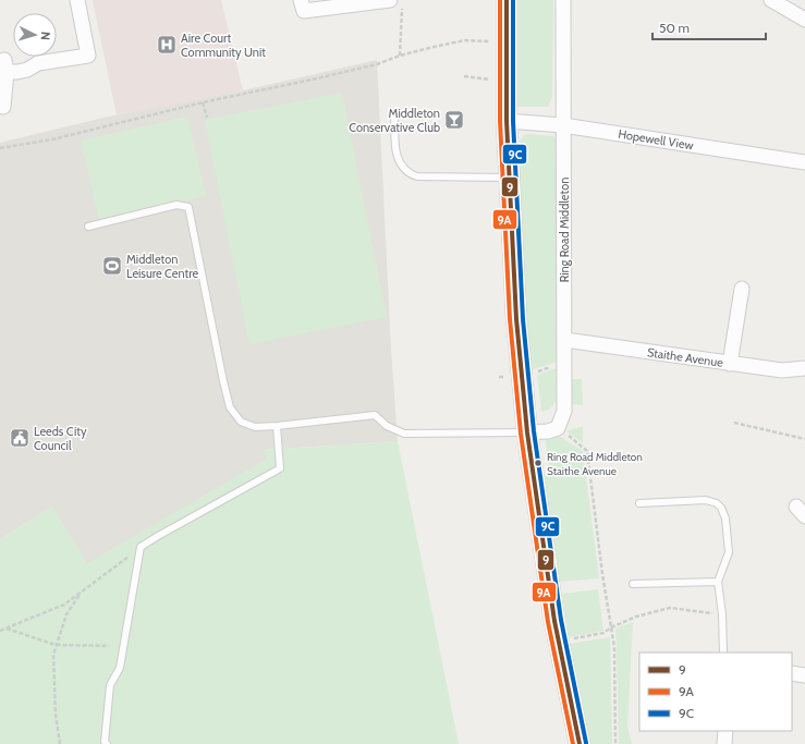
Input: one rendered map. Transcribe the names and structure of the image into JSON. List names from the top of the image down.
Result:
{
  "streets": {
    "street": ["Hopewell View", "Ring Road Middleton", "Staithe Avenue"]
  },
  "crossings": [
    ["Hopewell View", "Ring Road Middleton"],
    ["Ring Road Middleton", "Staithe Avenue"]
  ],
  "places": {
    "hospital": ["Aire Court Community Unit"],
    "bar": ["Middleton Conservative Club"],
    "sports": ["Middleton Leisure Centre"],
    "public building": ["Leeds City Council"],
    "other": ["Ring Road Middleton Staithe Avenue"]
  },
  "lines": ["transit line 9", "transit line 9A", "transit line 9C"],
  "legend": ["9", "9A", "9C"],
  "scale_bar": "50 m",
  "north": "right"
}
